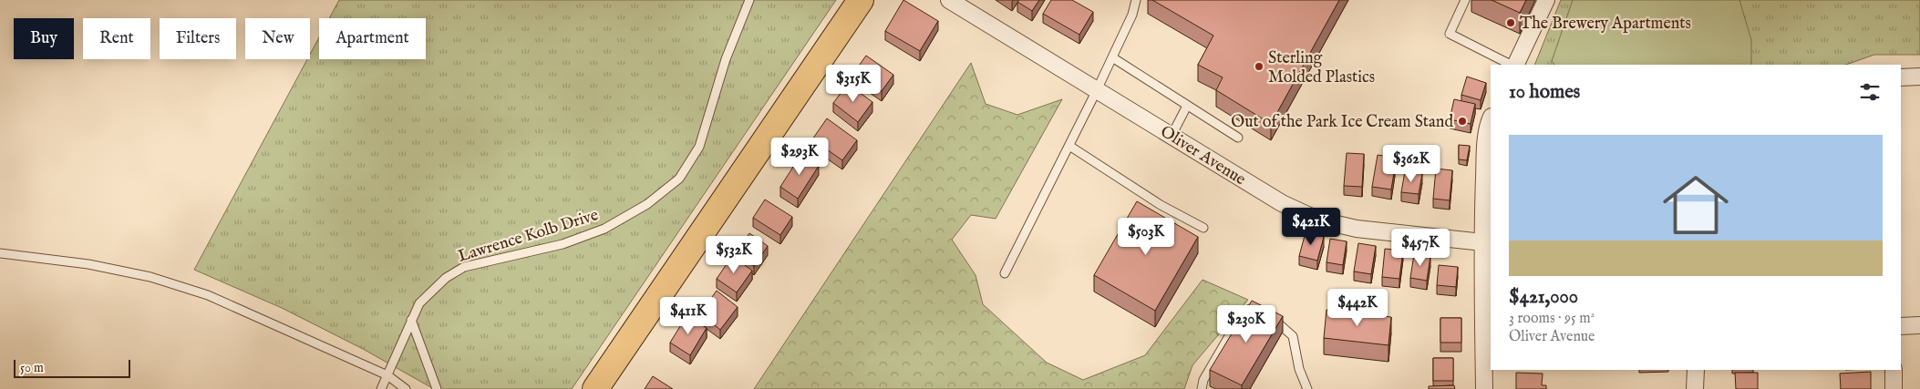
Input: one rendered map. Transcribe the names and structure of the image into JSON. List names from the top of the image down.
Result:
{
  "streets": {
    "street": ["Oliver Avenue"],
    "lane": ["Lawrence Kolb Drive"]
  },
  "places": ["The Brewery Apartments", "Sterling Molded Plastics", "Out of the Park Ice Cream Stand"],
  "scale_bar": "50 m",
  "page": {
    "chip": [
      "Buy",
      "Rent",
      "Filters",
      "New",
      "Apartment"
    ],
    "price": [
      "$315K",
      "$293K",
      "$362K",
      "$421K",
      "$503K",
      "$457K",
      "$532K",
      "$442K",
      "$411K",
      "$230K"
    ],
    "heading": "10 homes",
    "list": [
      {
        "name": "$421,000",
        "note": "3 rooms · 95 m² · Oliver Avenue"
      }
    ],
    "scale": "50 m"
  }
}
